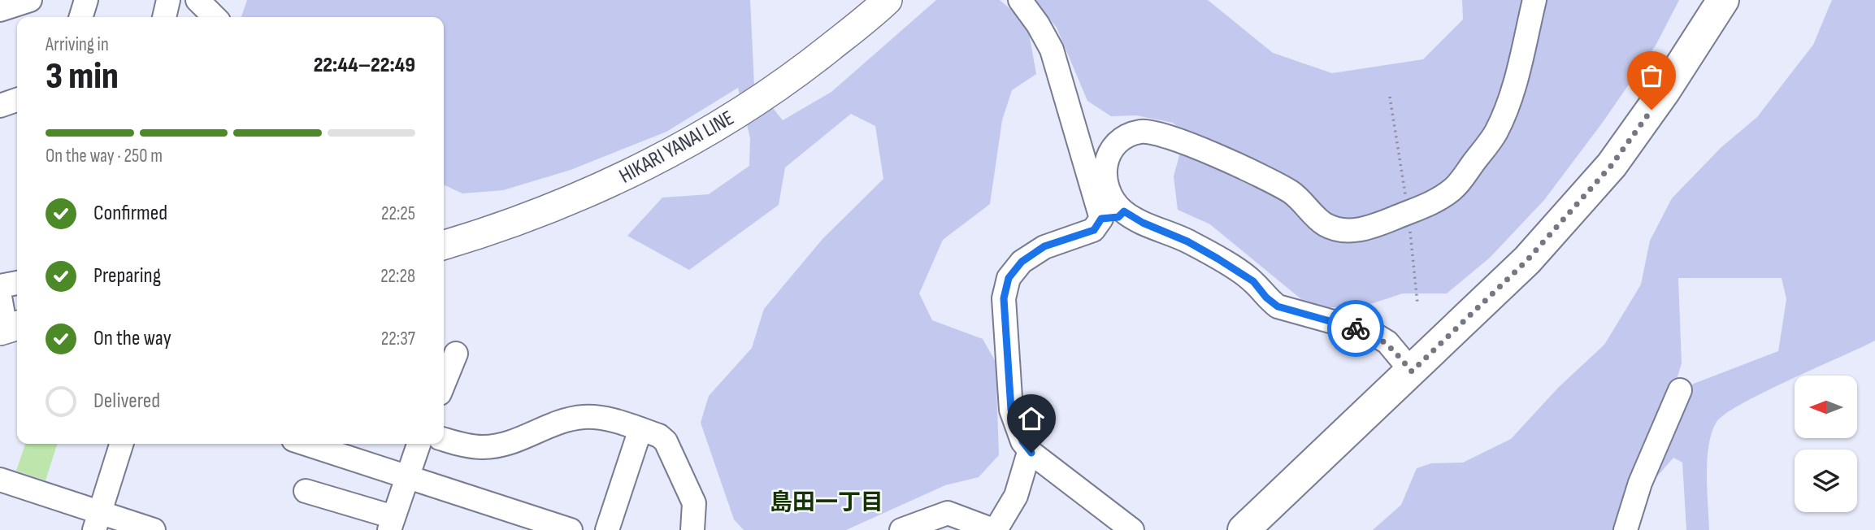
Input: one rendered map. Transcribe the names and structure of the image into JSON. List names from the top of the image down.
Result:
{
  "streets": {
    "main road": ["HIKARI YANAI LINE"]
  },
  "districts": ["島田一丁目"],
  "north": "left",
  "page": {
    "heading": ["3 min", "Arriving in", "22:44–22:49"],
    "bar": "On the way · 250 m",
    "list": [
      ["Confirmed", "22:25"],
      ["Preparing", "22:28"],
      ["On the way", "22:37"],
      "Delivered"
    ]
  }
}
